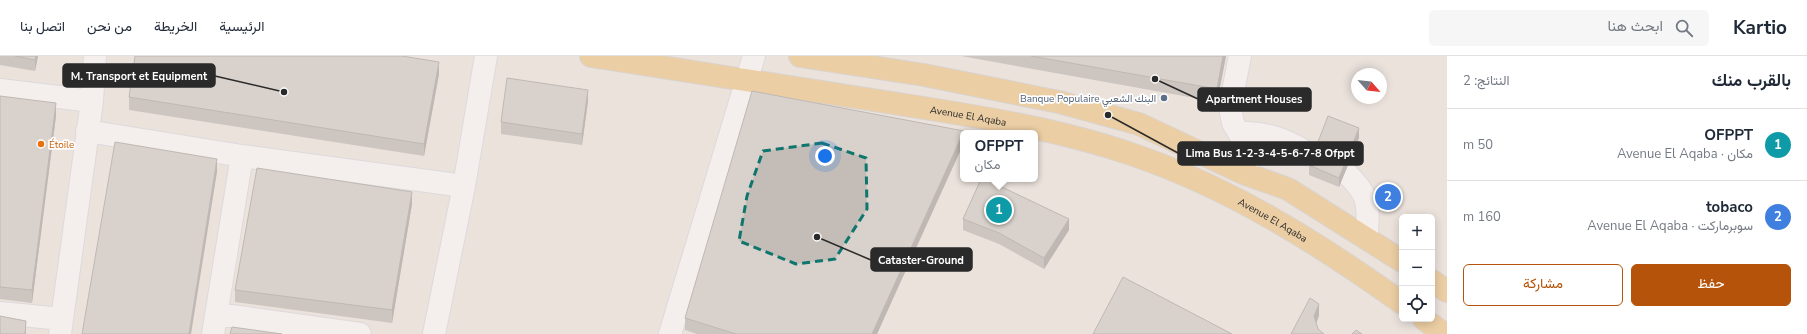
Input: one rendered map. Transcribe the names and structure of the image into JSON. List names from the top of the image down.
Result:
{
  "streets": {
    "main road": ["Avenue El Aqaba"]
  },
  "places": [
    "Apartment Houses",
    "M. Transport et Equipment",
    "Banque Populaire البنك الشعبي",
    "Lima Bus 1-2-3-4-5-6-7-8 Ofppt",
    "Étoile",
    "Cataster-Ground"
  ],
  "north": "bottom right",
  "page": {
    "header": "Kartio",
    "search": "ابحث هنا",
    "nav": [
      "الرئيسية",
      "الخريطة",
      "من نحن",
      "اتصل بنا"
    ],
    "heading": ["بالقرب منك", "النتائج: 2"],
    "list": [
      {
        "mark": "1",
        "name": "OFPPT",
        "note": "مكان · Avenue El Aqaba",
        "value": "50 m"
      },
      {
        "mark": "2",
        "name": "tobaco",
        "note": "سوبرماركت · Avenue El Aqaba",
        "value": "160 m"
      }
    ],
    "popup": ["OFPPT", "مكان"],
    "pins": ["2", "1"],
    "map_buttons": ["+", "−"],
    "buttons": ["حفظ", "مشاركة"]
  }
}
